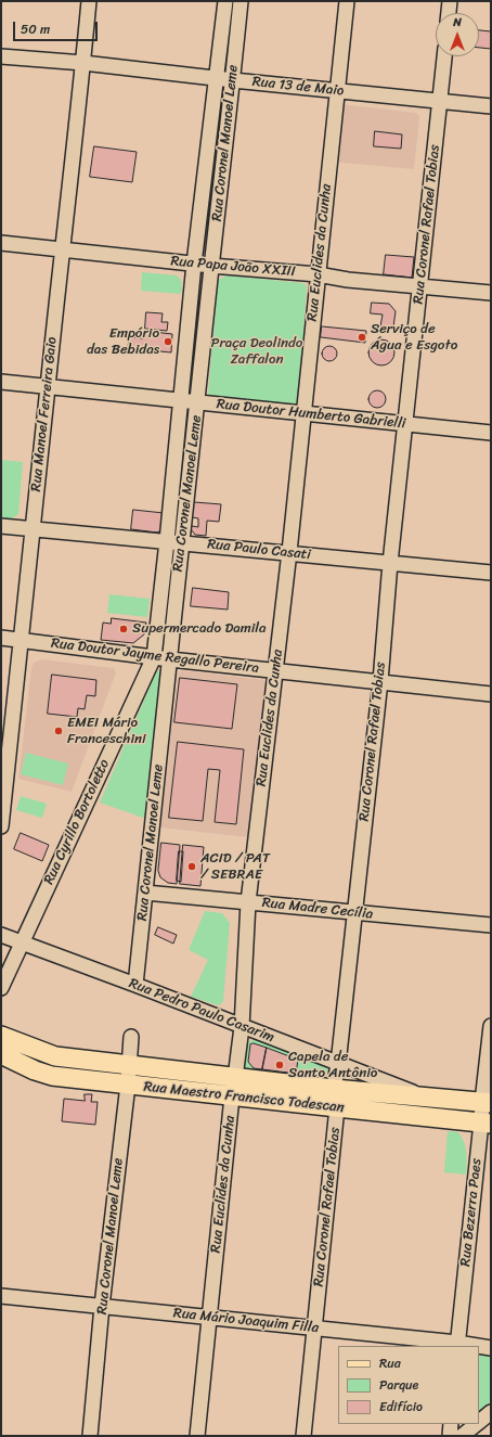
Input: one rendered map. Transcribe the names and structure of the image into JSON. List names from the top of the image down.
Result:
{
  "streets": {
    "main road": ["Rua Maestro Francisco Todescan"],
    "street": [
      "Rua 13 de Maio",
      "Rua Coronel Manoel Leme",
      "Rua Coronel Rafael Tobias",
      "Rua Euclides da Cunha",
      "Rua Papa João XXIII",
      "Rua Manoel Ferreira Gaio",
      "Rua Doutor Humberto Gabrielli",
      "Rua Paulo Casati",
      "Rua Doutor Jayme Regallo Pereira",
      "Rua Cyrillo Bortoletto",
      "Rua Madre Cecília",
      "Rua Pedro Paulo Casarim",
      "Rua Bezerra Paes",
      "Rua Mário Joaquim Filla"
    ]
  },
  "crossings": [
    ["Rua 13 de Maio", "Rua Coronel Manoel Leme"],
    ["Rua 13 de Maio", "Rua Coronel Rafael Tobias"],
    ["Rua 13 de Maio", "Rua Euclides da Cunha"],
    ["Rua 13 de Maio", "Rua Manoel Ferreira Gaio"],
    ["Rua Coronel Manoel Leme", "Rua Papa João XXIII"],
    ["Rua Coronel Manoel Leme", "Rua Doutor Humberto Gabrielli"],
    ["Rua Coronel Manoel Leme", "Rua Paulo Casati"],
    ["Rua Coronel Manoel Leme", "Rua Doutor Jayme Regallo Pereira"],
    ["Rua Coronel Manoel Leme", "Rua Cyrillo Bortoletto"],
    ["Rua Coronel Manoel Leme", "Rua Madre Cecília"],
    ["Rua Coronel Manoel Leme", "Rua Pedro Paulo Casarim"],
    ["Rua Coronel Manoel Leme", "Rua Maestro Francisco Todescan"],
    ["Rua Coronel Manoel Leme", "Rua Mário Joaquim Filla"],
    ["Rua Coronel Rafael Tobias", "Rua Papa João XXIII"],
    ["Rua Coronel Rafael Tobias", "Rua Doutor Humberto Gabrielli"],
    ["Rua Coronel Rafael Tobias", "Rua Paulo Casati"],
    ["Rua Coronel Rafael Tobias", "Rua Doutor Jayme Regallo Pereira"],
    ["Rua Coronel Rafael Tobias", "Rua Madre Cecília"],
    ["Rua Coronel Rafael Tobias", "Rua Pedro Paulo Casarim"],
    ["Rua Coronel Rafael Tobias", "Rua Maestro Francisco Todescan"],
    ["Rua Coronel Rafael Tobias", "Rua Mário Joaquim Filla"],
    ["Rua Euclides da Cunha", "Rua Papa João XXIII"],
    ["Rua Euclides da Cunha", "Rua Doutor Humberto Gabrielli"],
    ["Rua Euclides da Cunha", "Rua Paulo Casati"],
    ["Rua Euclides da Cunha", "Rua Doutor Jayme Regallo Pereira"],
    ["Rua Euclides da Cunha", "Rua Madre Cecília"],
    ["Rua Euclides da Cunha", "Rua Pedro Paulo Casarim"],
    ["Rua Euclides da Cunha", "Rua Maestro Francisco Todescan"],
    ["Rua Euclides da Cunha", "Rua Mário Joaquim Filla"],
    ["Rua Papa João XXIII", "Rua Manoel Ferreira Gaio"],
    ["Rua Manoel Ferreira Gaio", "Rua Doutor Humberto Gabrielli"],
    ["Rua Manoel Ferreira Gaio", "Rua Paulo Casati"],
    ["Rua Manoel Ferreira Gaio", "Rua Doutor Jayme Regallo Pereira"],
    ["Rua Doutor Jayme Regallo Pereira", "Rua Cyrillo Bortoletto"],
    ["Rua Cyrillo Bortoletto", "Rua Pedro Paulo Casarim"],
    ["Rua Pedro Paulo Casarim", "Rua Maestro Francisco Todescan"],
    ["Rua Maestro Francisco Todescan", "Rua Bezerra Paes"],
    ["Rua Bezerra Paes", "Rua Mário Joaquim Filla"]
  ],
  "parks": ["Praça Deolindo Zaffalon"],
  "places": [
    "Serviço de Água e Esgoto",
    "Empório das Bebidas",
    "Supermercado Damila",
    "EMEI Mário Franceschini",
    "ACID / PAT / SEBRAE",
    "Capela de Santo Antônio"
  ],
  "legend": ["Rua", "Parque", "Edifício"],
  "scale_bar": "50 m",
  "north": "top"
}
